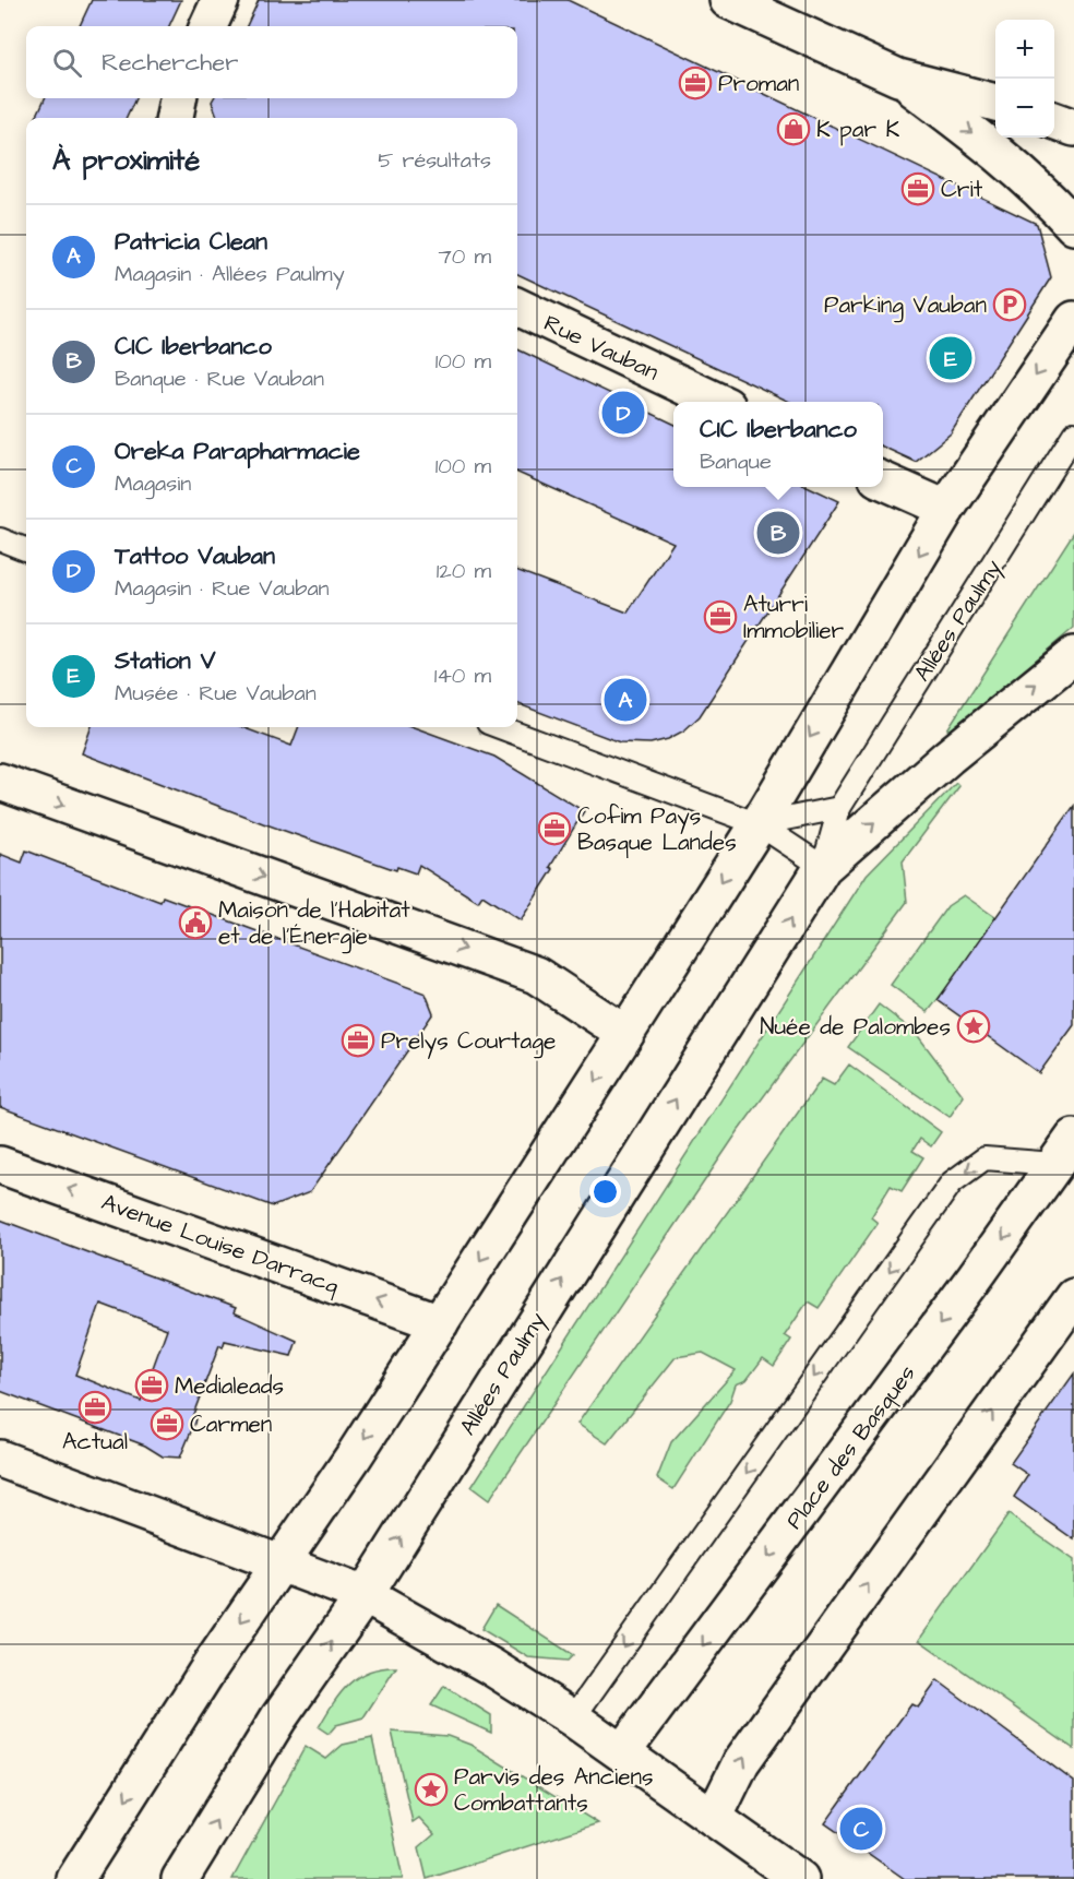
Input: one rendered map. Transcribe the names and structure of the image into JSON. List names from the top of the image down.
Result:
{
  "streets": {
    "main road": [
      "Rue Vauban",
      "Allées Paulmy",
      "Avenue Louise Darracq",
      "Place des Basques"
    ]
  },
  "places": {
    "office": [
      "Proman",
      "Crit",
      "Aturri Immobilier",
      "Cofim Pays Basque Landes",
      "Prelys Courtage",
      "Medialeads",
      "Actual",
      "Carmen"
    ],
    "shop": ["K par K"],
    "parking": ["Parking Vauban"],
    "public building": ["Maison de l'Habitat et de l'Énergie"],
    "place": ["Nuée de Palombes", "Parvis des Anciens Combattants"]
  },
  "page": {
    "map_buttons": ["+", "−"],
    "search": "Rechercher",
    "heading": ["À proximité", "5 résultats"],
    "list": [
      {
        "mark": "A",
        "name": "Patricia Clean",
        "note": "Magasin · Allées Paulmy",
        "value": "70 m"
      },
      {
        "mark": "B",
        "name": "CIC Iberbanco",
        "note": "Banque · Rue Vauban",
        "value": "100 m"
      },
      {
        "mark": "C",
        "name": "Oreka Parapharmacie",
        "note": "Magasin",
        "value": "100 m"
      },
      {
        "mark": "D",
        "name": "Tattoo Vauban",
        "note": "Magasin · Rue Vauban",
        "value": "120 m"
      },
      {
        "mark": "E",
        "name": "Station V",
        "note": "Musée · Rue Vauban",
        "value": "140 m"
      }
    ],
    "pins": [
      "E",
      "D",
      "B",
      "A",
      "C"
    ],
    "popup": ["CIC Iberbanco", "Banque"]
  }
}
